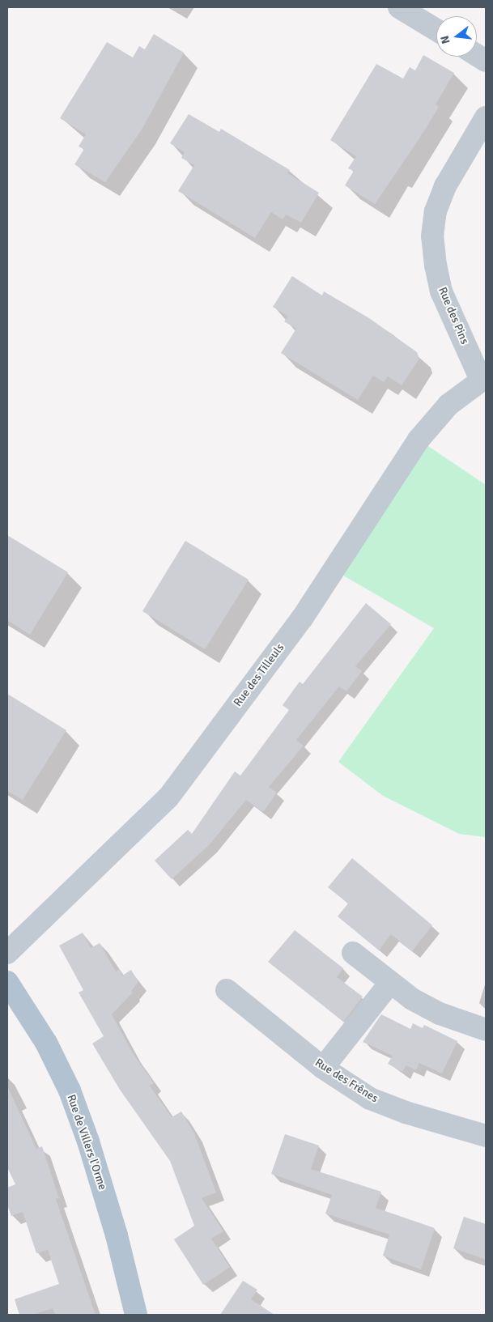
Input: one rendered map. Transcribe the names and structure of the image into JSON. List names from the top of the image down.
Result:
{
  "streets": {
    "main road": ["Rue de Villers l'Orme"],
    "street": ["Rue des Pins", "Rue des Tilleuls", "Rue des Frênes"]
  },
  "crossings": [
    ["Rue des Pins", "Rue des Tilleuls"]
  ],
  "north": "left"
}
